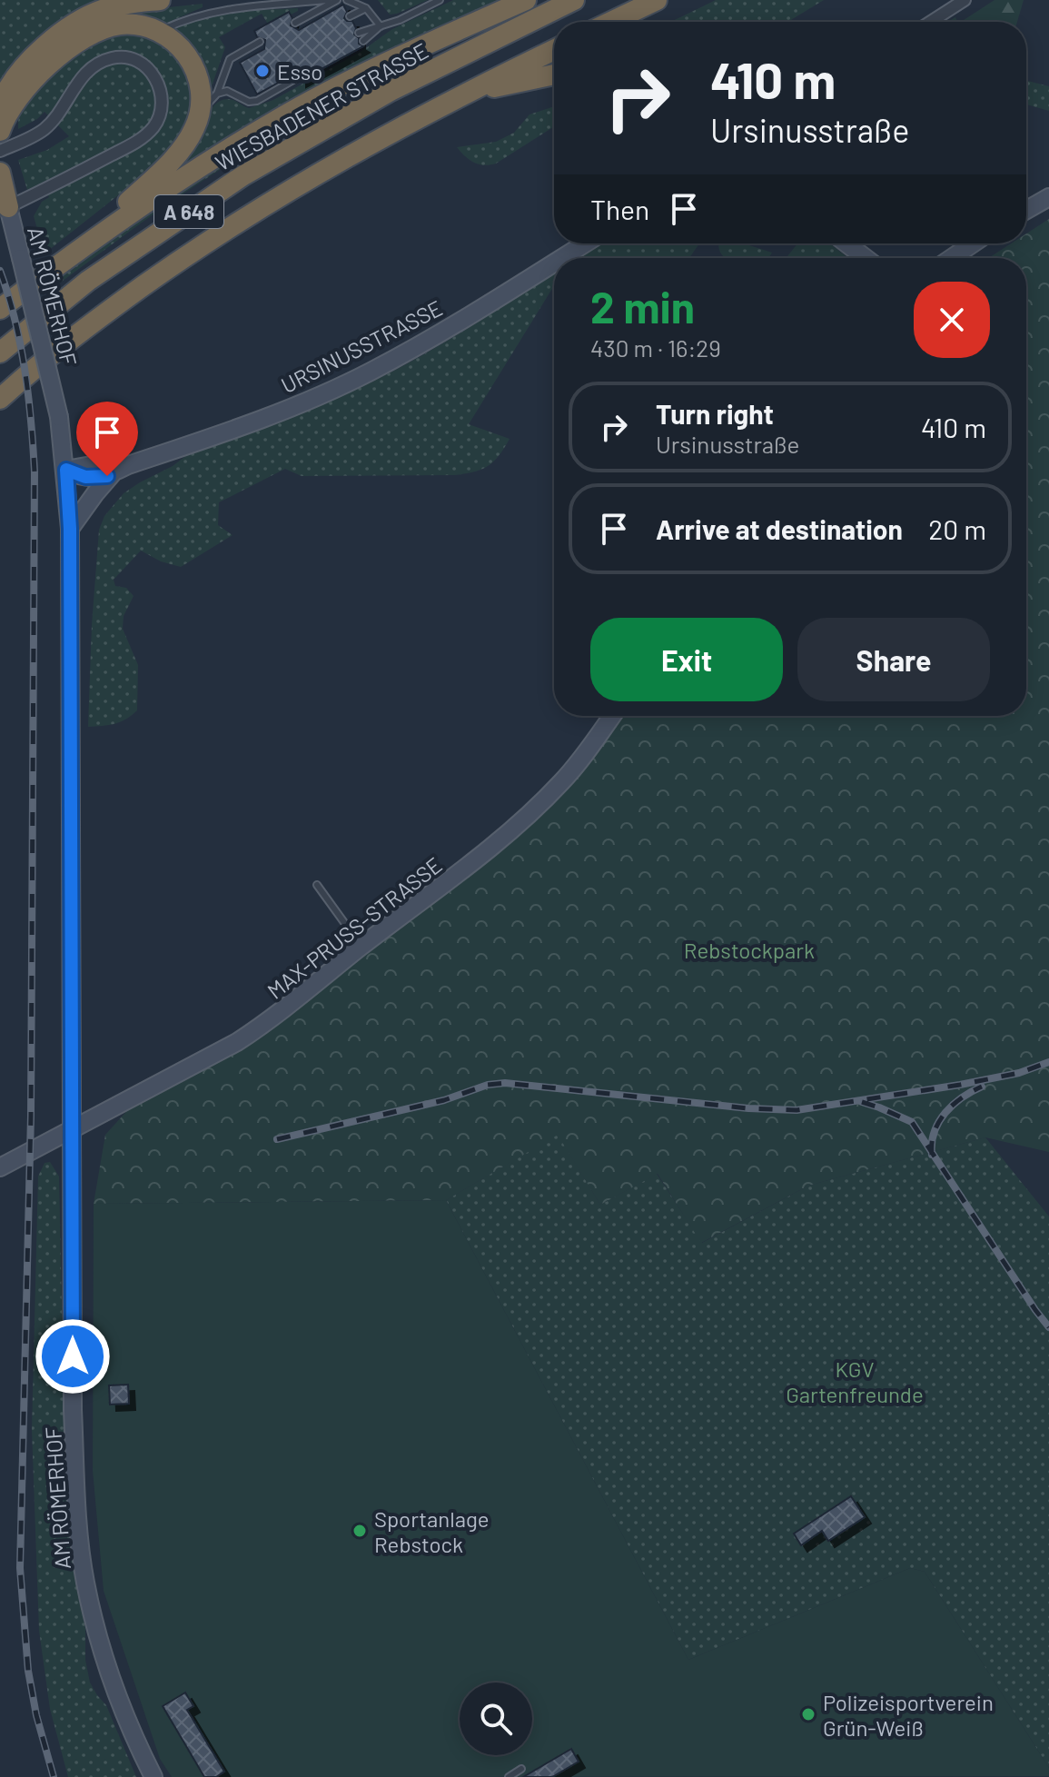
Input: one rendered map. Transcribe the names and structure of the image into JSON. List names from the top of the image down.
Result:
{
  "streets": {
    "highway": ["WIESBADENER STRASSE", "A 648"],
    "main road": ["AM RÖMERHOF", "URSINUSSTRASSE", "MAX-PRUSS-STRASSE"]
  },
  "crossings": [
    ["AM RÖMERHOF", "URSINUSSTRASSE"],
    ["AM RÖMERHOF", "MAX-PRUSS-STRASSE"]
  ],
  "parks": ["Rebstockpark", "KGV Gartenfreunde"],
  "places": ["Esso", "Sportanlage Rebstock", "Polizeisportverein Grün-Weiß"],
  "page": {
    "turn": ["410 m", "Ursinusstraße"],
    "then": "Then",
    "heading": ["2 min", "430 m · 16:29"],
    "list": [
      {
        "name": "Turn right",
        "note": "Ursinusstraße",
        "value": "410 m"
      },
      {
        "name": "Arrive at destination",
        "value": "20 m"
      }
    ],
    "buttons": ["Exit", "Share"]
  }
}
